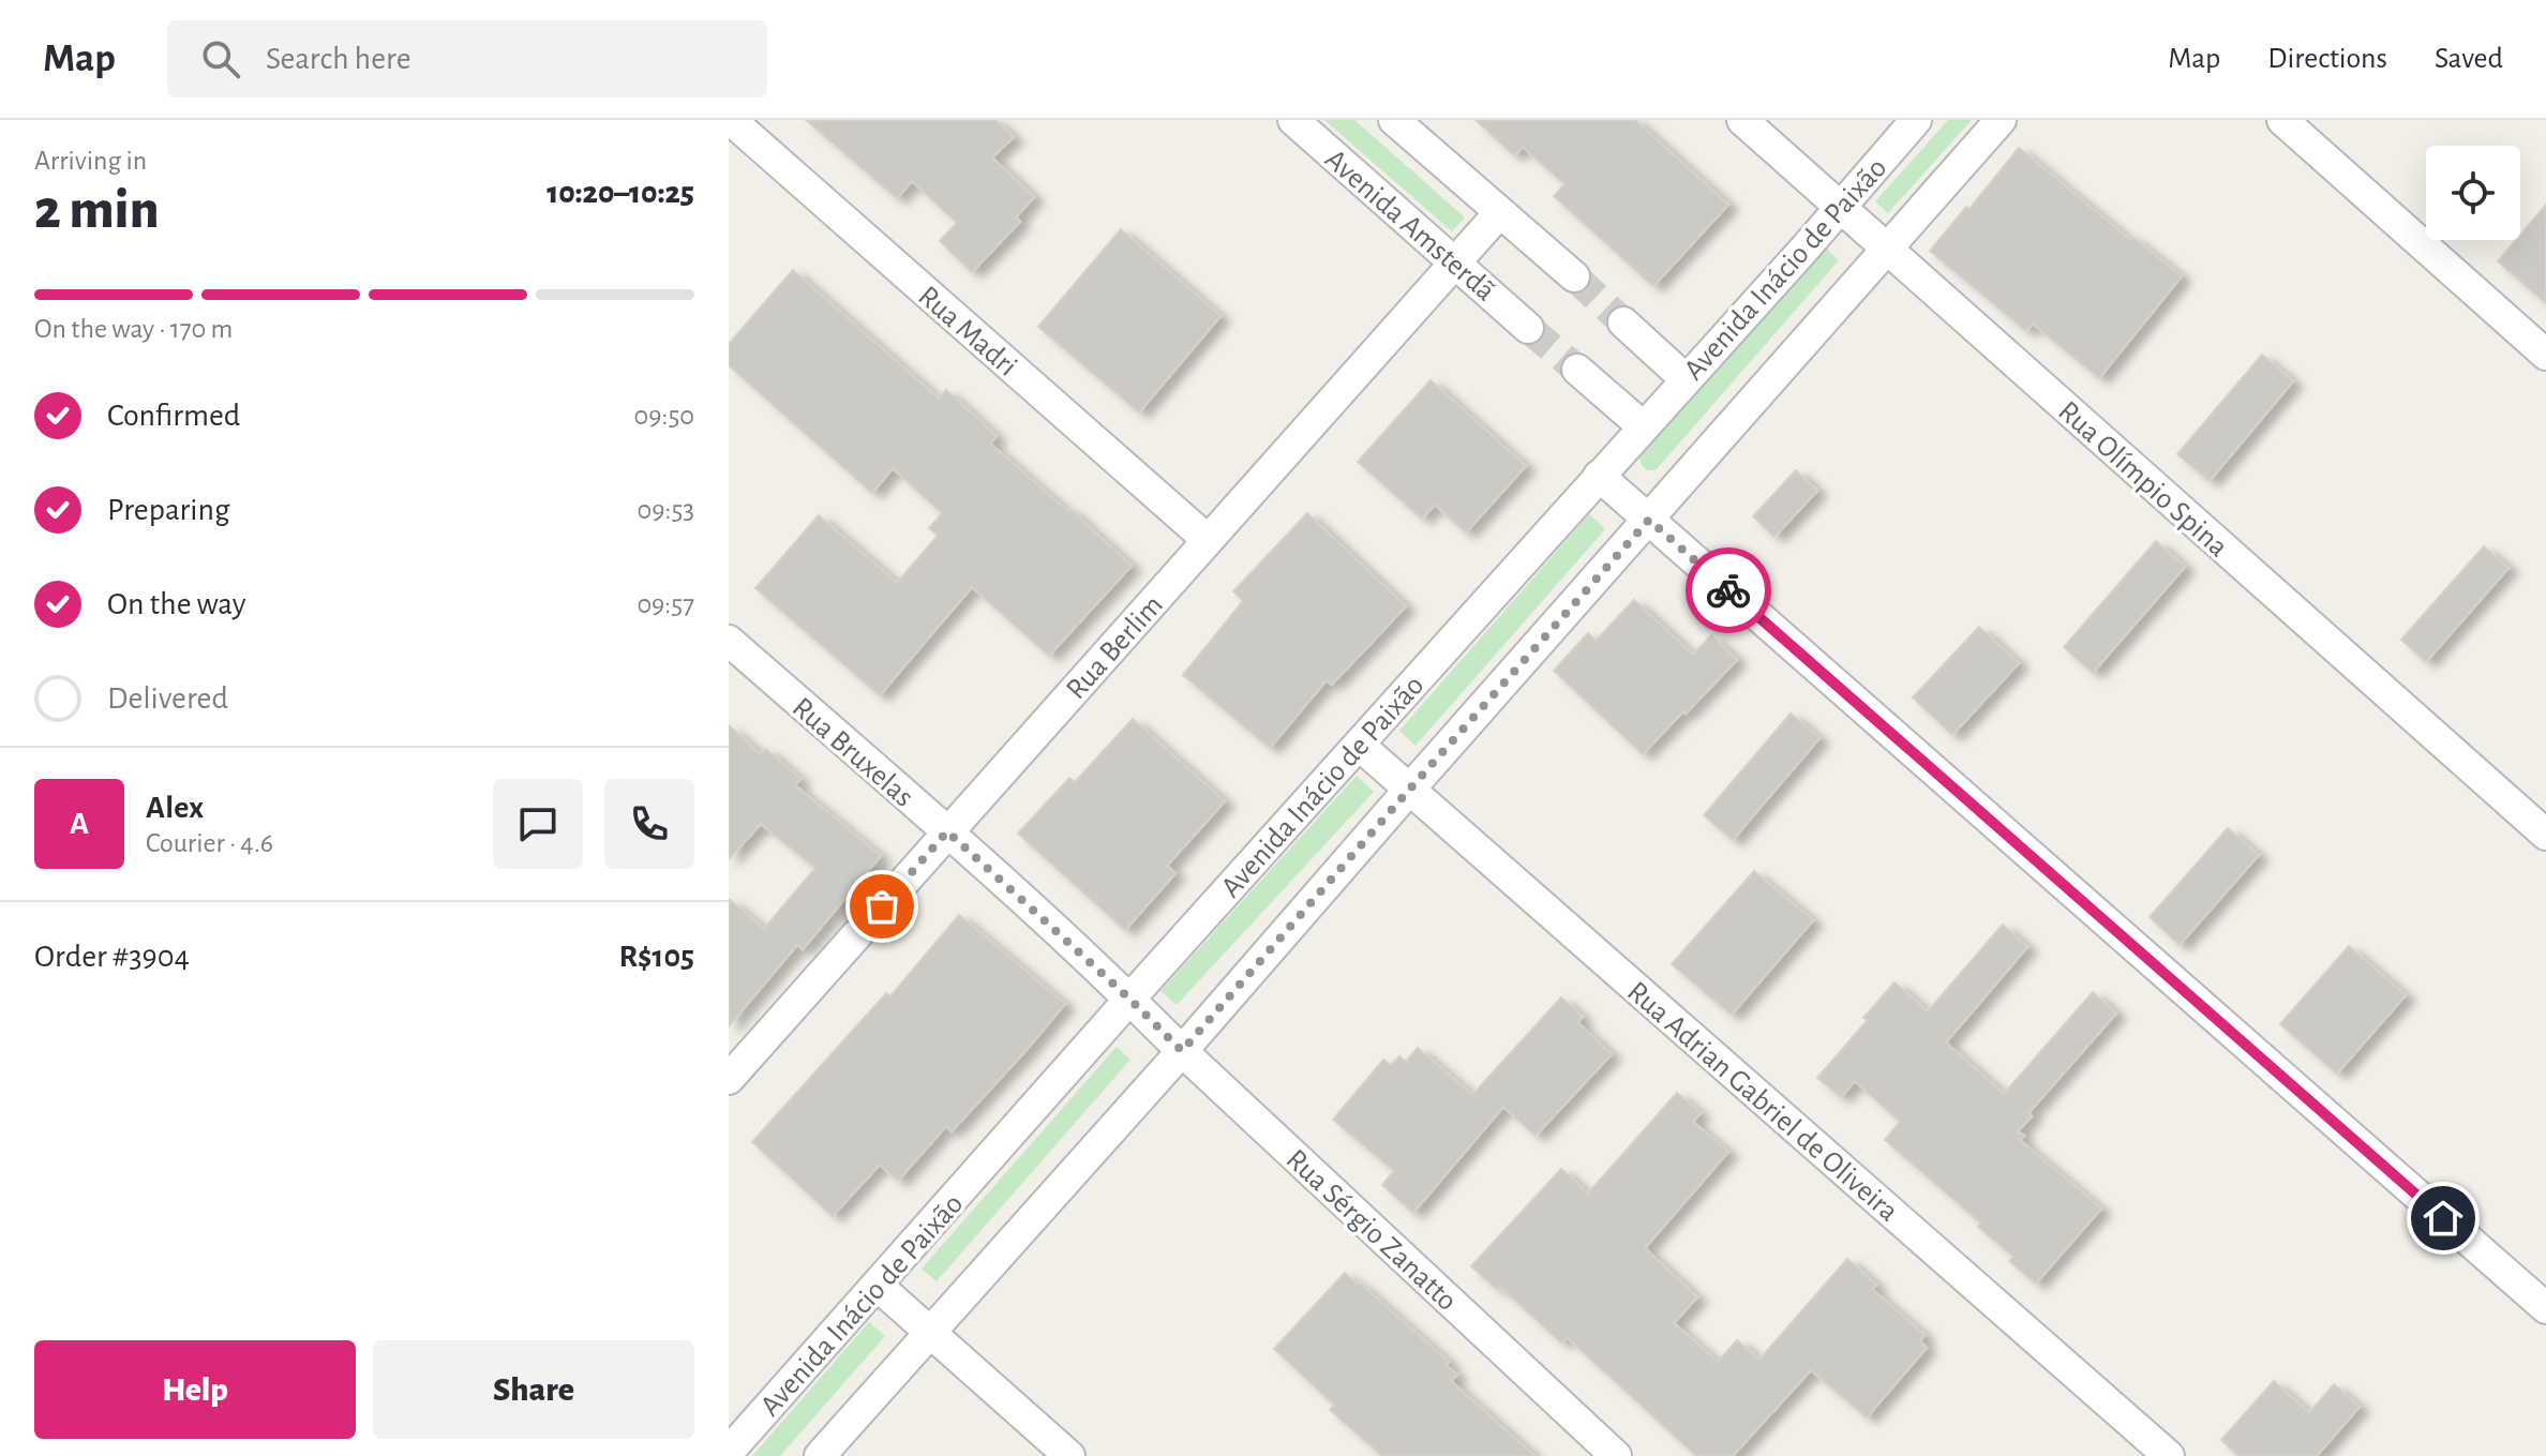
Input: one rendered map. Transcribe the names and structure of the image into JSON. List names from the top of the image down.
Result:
{
  "streets": {
    "street": [
      "Avenida Amsterdã",
      "Avenida Inácio de Paixão",
      "Rua Madri",
      "Rua Olímpio Spina",
      "Rua Berlim",
      "Rua Bruxelas",
      "Rua Adrian Gabriel de Oliveira",
      "Rua Sérgio Zanatto"
    ]
  },
  "crossings": [
    ["Avenida Amsterdã", "Rua Berlim"],
    ["Avenida Inácio de Paixão", "Rua Olímpio Spina"],
    ["Avenida Inácio de Paixão", "Rua Bruxelas"],
    ["Avenida Inácio de Paixão", "Rua Adrian Gabriel de Oliveira"],
    ["Avenida Inácio de Paixão", "Rua Sérgio Zanatto"],
    ["Rua Madri", "Rua Berlim"],
    ["Rua Berlim", "Rua Bruxelas"],
    ["Rua Bruxelas", "Rua Sérgio Zanatto"]
  ],
  "page": {
    "header": "Map",
    "search": "Search here",
    "nav": ["Map", "Directions", "Saved"],
    "heading": ["2 min", "Arriving in", "10:20–10:25"],
    "panel": [
      "Alex",
      "Courier · 4.6",
      "Order #3904",
      "R$105"
    ],
    "bar": "On the way · 170 m",
    "list": [
      ["Confirmed", "09:50"],
      ["Preparing", "09:53"],
      ["On the way", "09:57"],
      "Delivered"
    ],
    "round": "A",
    "buttons": ["Help", "Share"]
  }
}
